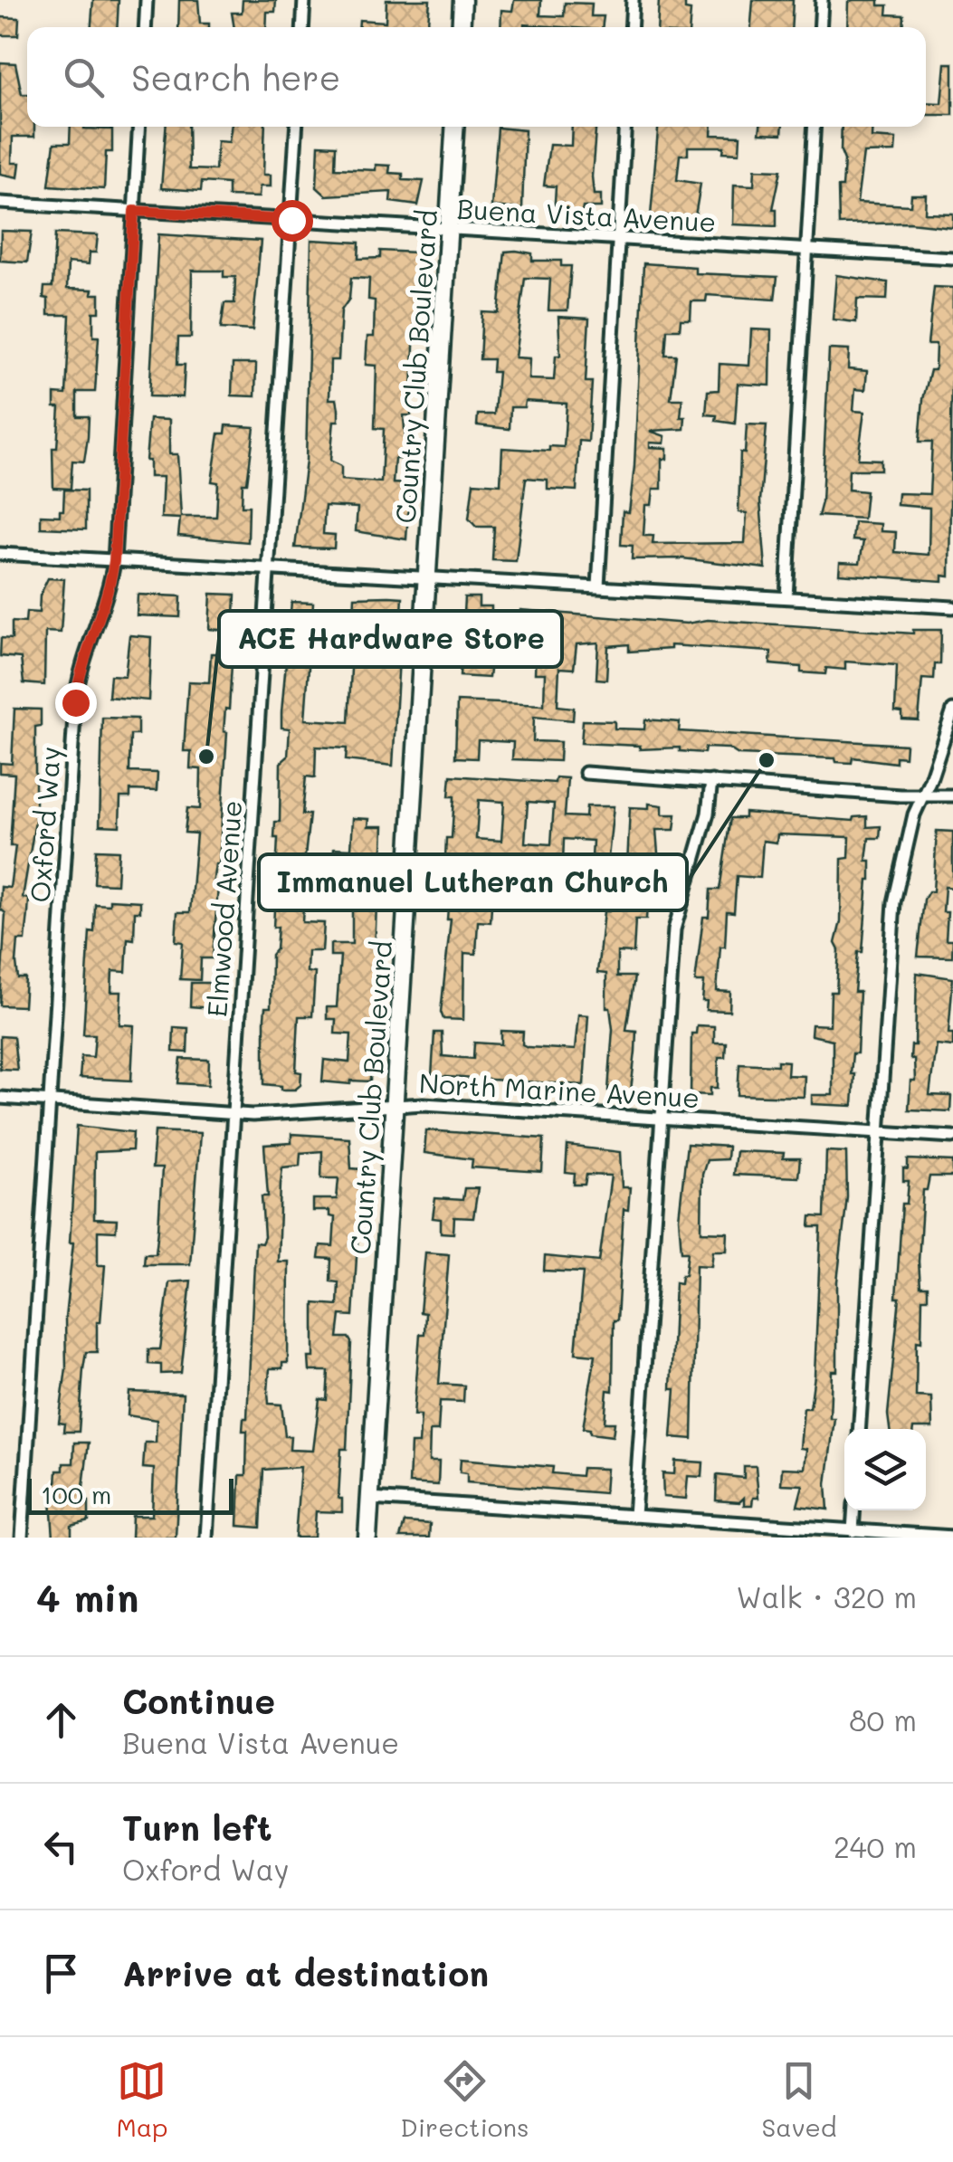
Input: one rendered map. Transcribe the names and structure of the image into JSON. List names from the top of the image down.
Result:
{
  "streets": {
    "street": [
      "Buena Vista Avenue",
      "Country Club Boulevard",
      "Oxford Way",
      "Elmwood Avenue",
      "North Marine Avenue"
    ]
  },
  "crossings": [
    ["Buena Vista Avenue", "Country Club Boulevard"],
    ["Buena Vista Avenue", "Oxford Way"],
    ["Buena Vista Avenue", "Elmwood Avenue"],
    ["Country Club Boulevard", "North Marine Avenue"],
    ["Oxford Way", "North Marine Avenue"],
    ["Elmwood Avenue", "North Marine Avenue"]
  ],
  "places": ["ACE Hardware Store", "Immanuel Lutheran Church"],
  "scale_bar": "100 m",
  "page": {
    "search": "Search here",
    "scale": "100 m",
    "heading": ["4 min", "Walk · 320 m"],
    "list": [
      ["Continue", "Buena Vista Avenue", "80 m"],
      ["Turn left", "Oxford Way", "240 m"],
      "Arrive at destination"
    ],
    "nav": ["Map", "Directions", "Saved"]
  }
}
